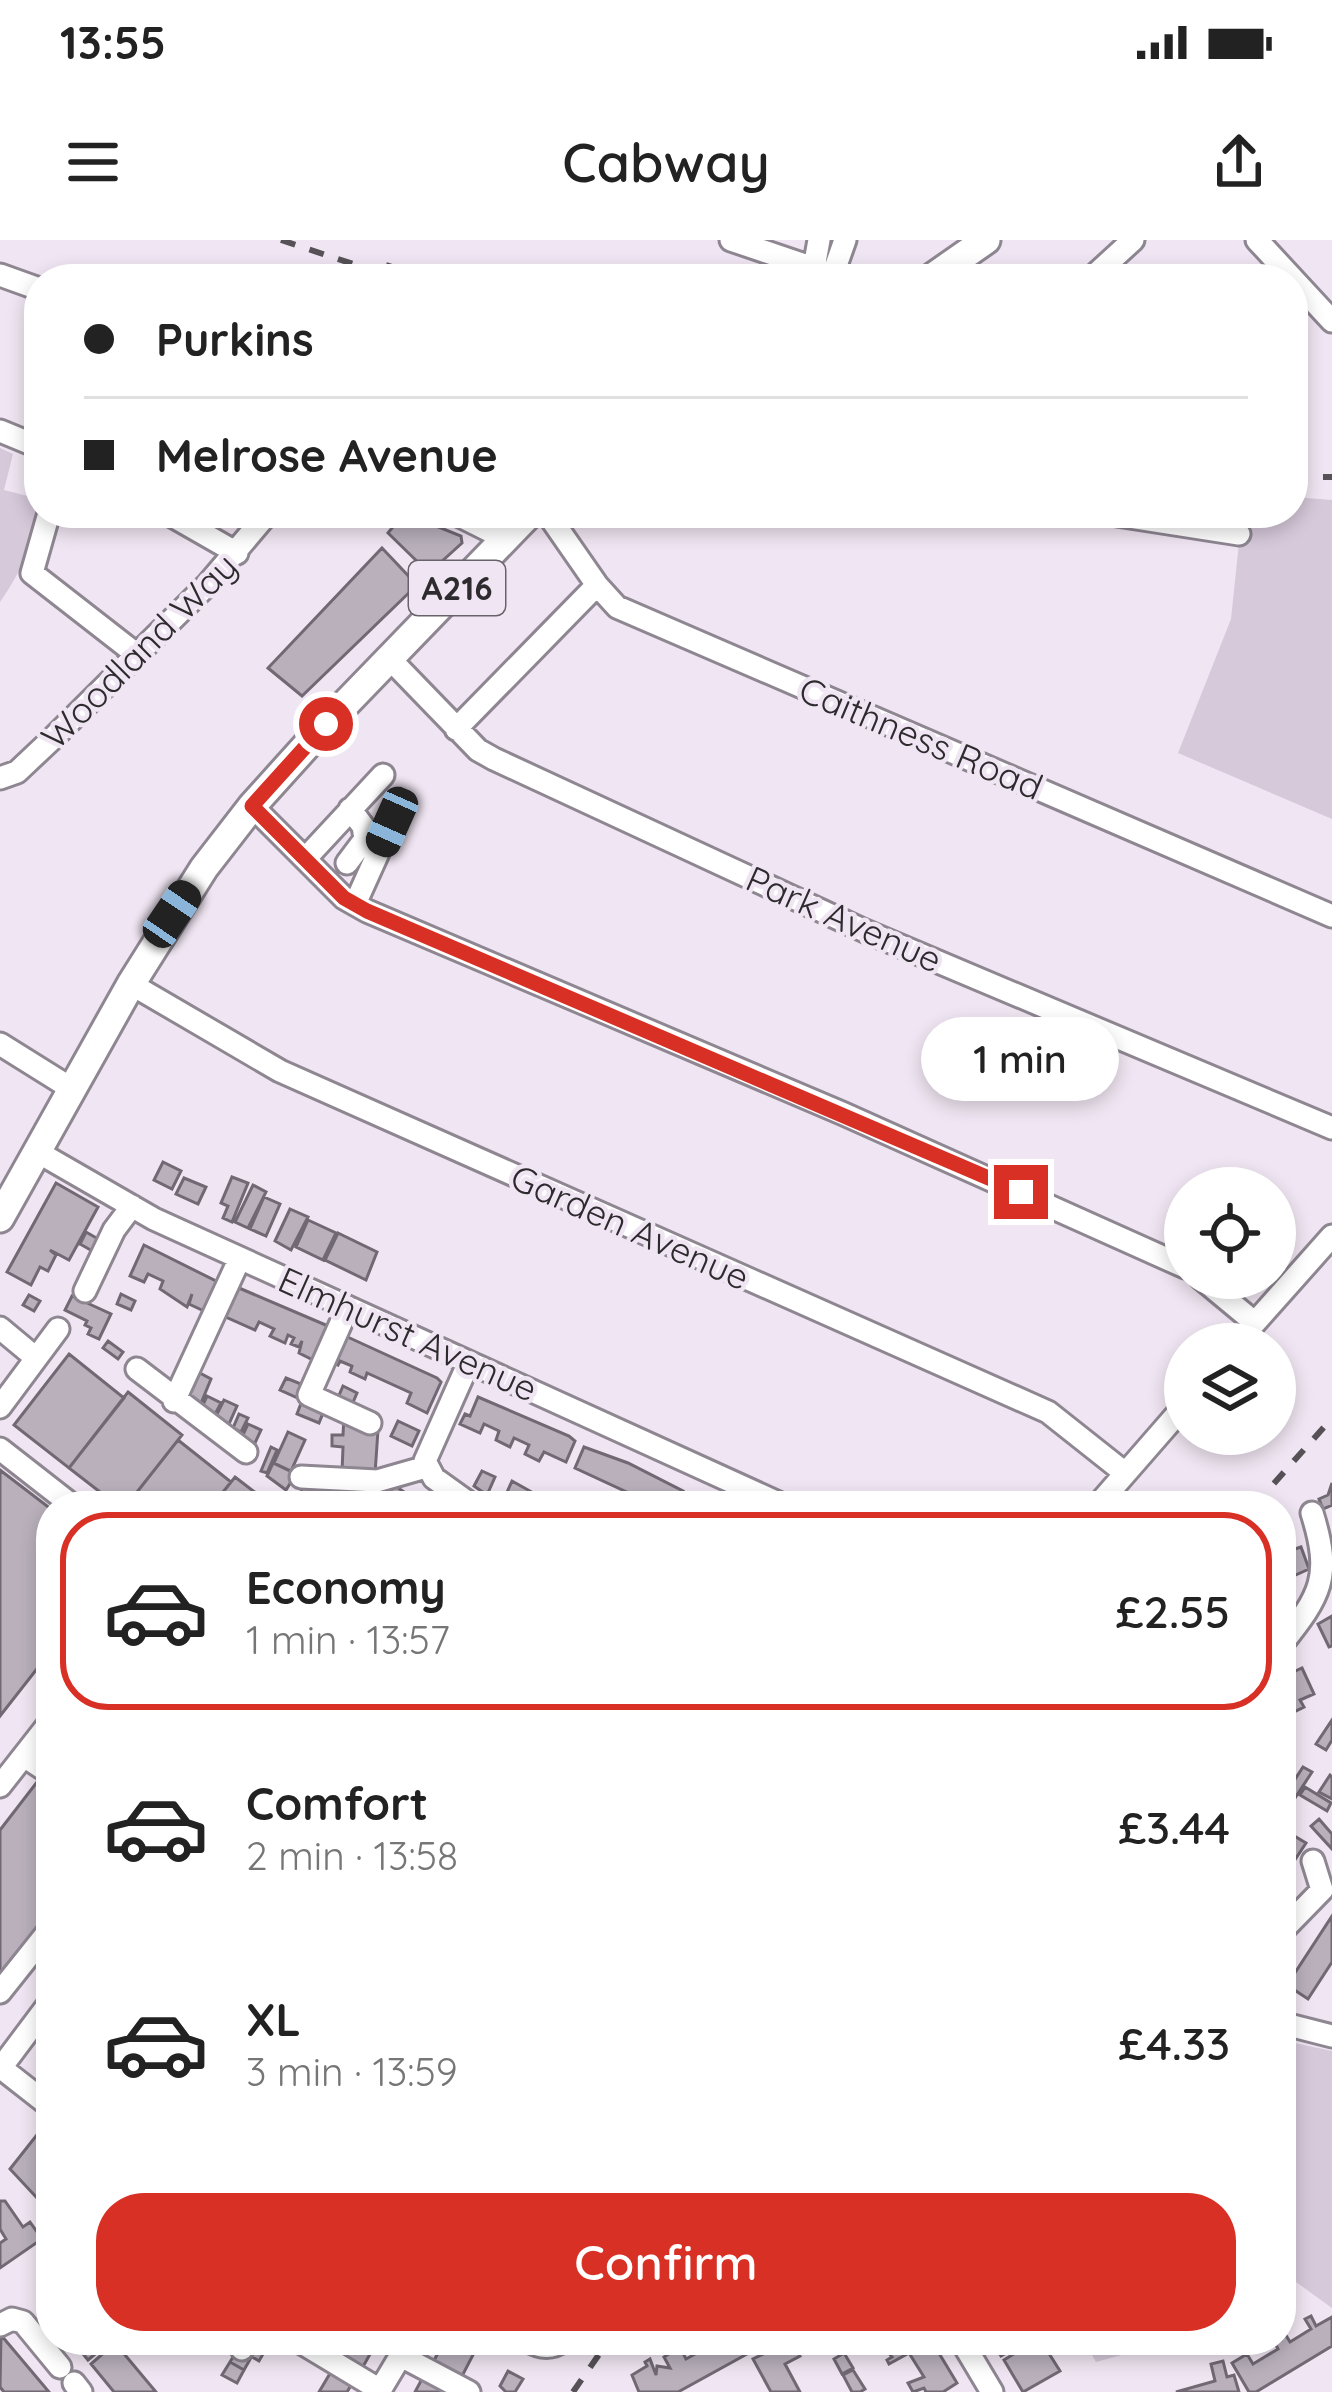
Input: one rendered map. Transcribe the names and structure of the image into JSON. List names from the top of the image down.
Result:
{
  "streets": {
    "main road": ["A216"],
    "street": [
      "Woodland Way",
      "Caithness Road",
      "Park Avenue",
      "Garden Avenue",
      "Elmhurst Avenue"
    ]
  },
  "crossings": [
    ["A216", "Park Avenue"],
    ["A216", "Garden Avenue"],
    ["A216", "Elmhurst Avenue"]
  ],
  "page": {
    "status": "13:55",
    "header": "Cabway",
    "banner": ["Purkins", "Melrose Avenue"],
    "bubble": "1 min",
    "list": [
      {
        "name": "Economy",
        "note": "1 min · 13:57",
        "value": "£2.55"
      },
      {
        "name": "Comfort",
        "note": "2 min · 13:58",
        "value": "£3.44"
      },
      {
        "name": "XL",
        "note": "3 min · 13:59",
        "value": "£4.33"
      }
    ],
    "buttons": "Confirm"
  }
}
